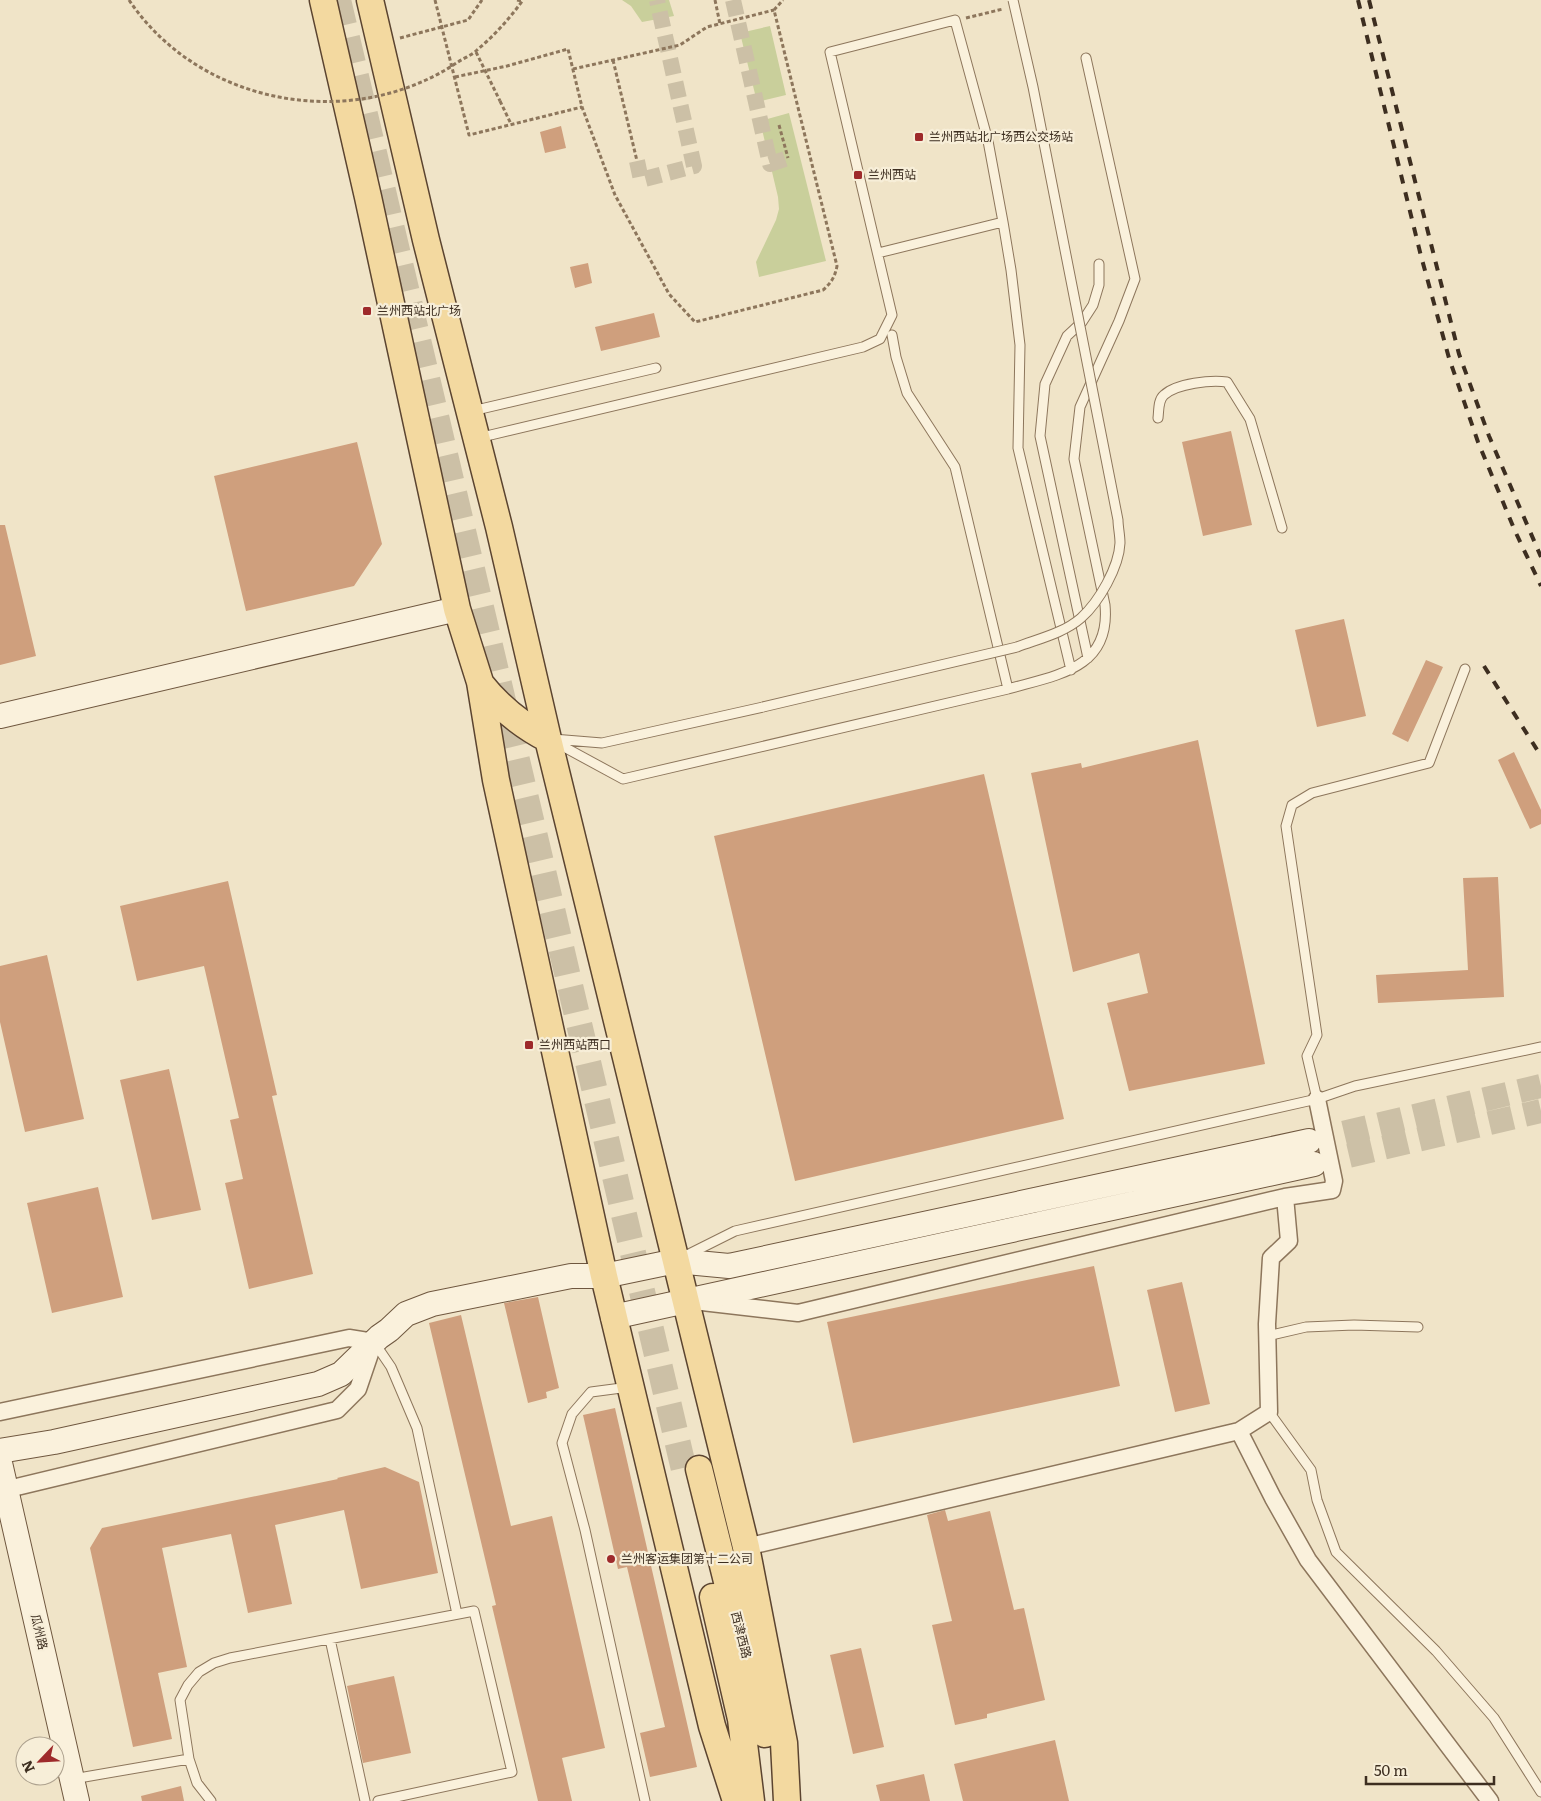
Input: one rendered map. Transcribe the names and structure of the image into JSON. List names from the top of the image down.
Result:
{
  "streets": {
    "main road": ["西津西路"],
    "street": ["瓜州路"]
  },
  "places": {
    "transit": [
      "兰州西站北广场西公交场站",
      "兰州西站",
      "兰州西站北广场",
      "兰州西站西口"
    ],
    "other": ["兰州客运集团第十二公司"]
  },
  "scale_bar": "50 m",
  "north": "bottom left"
}
